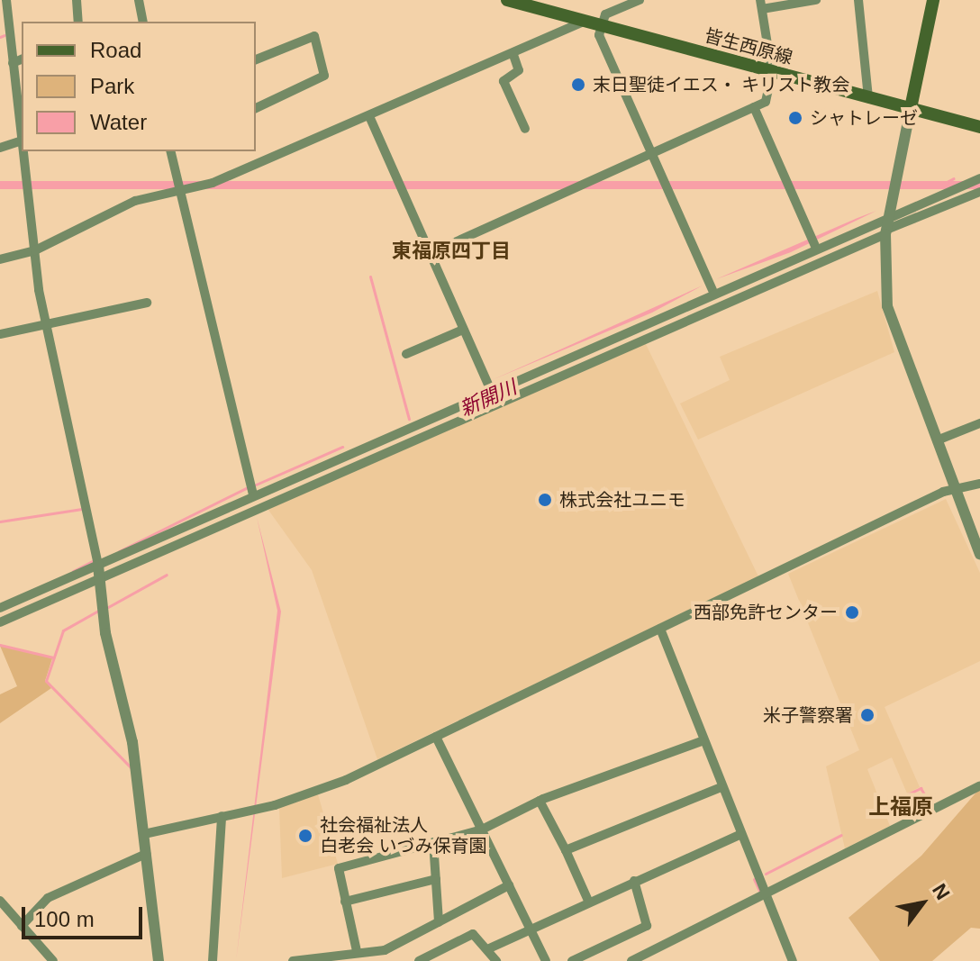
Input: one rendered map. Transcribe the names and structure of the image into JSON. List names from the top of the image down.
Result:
{
  "streets": {
    "main road": ["皆生西原線"]
  },
  "districts": ["東福原四丁目", "上福原"],
  "water": ["新開川"],
  "places": [
    "末日聖徒イエス・ キリスト教会",
    "シャトレーゼ",
    "株式会社ユニモ",
    "西部免許センター",
    "米子警察署",
    "社会福祉法人 白老会 いづみ保育園"
  ],
  "legend": ["Road", "Park", "Water"],
  "scale_bar": "100 m",
  "north": "top right"
}
